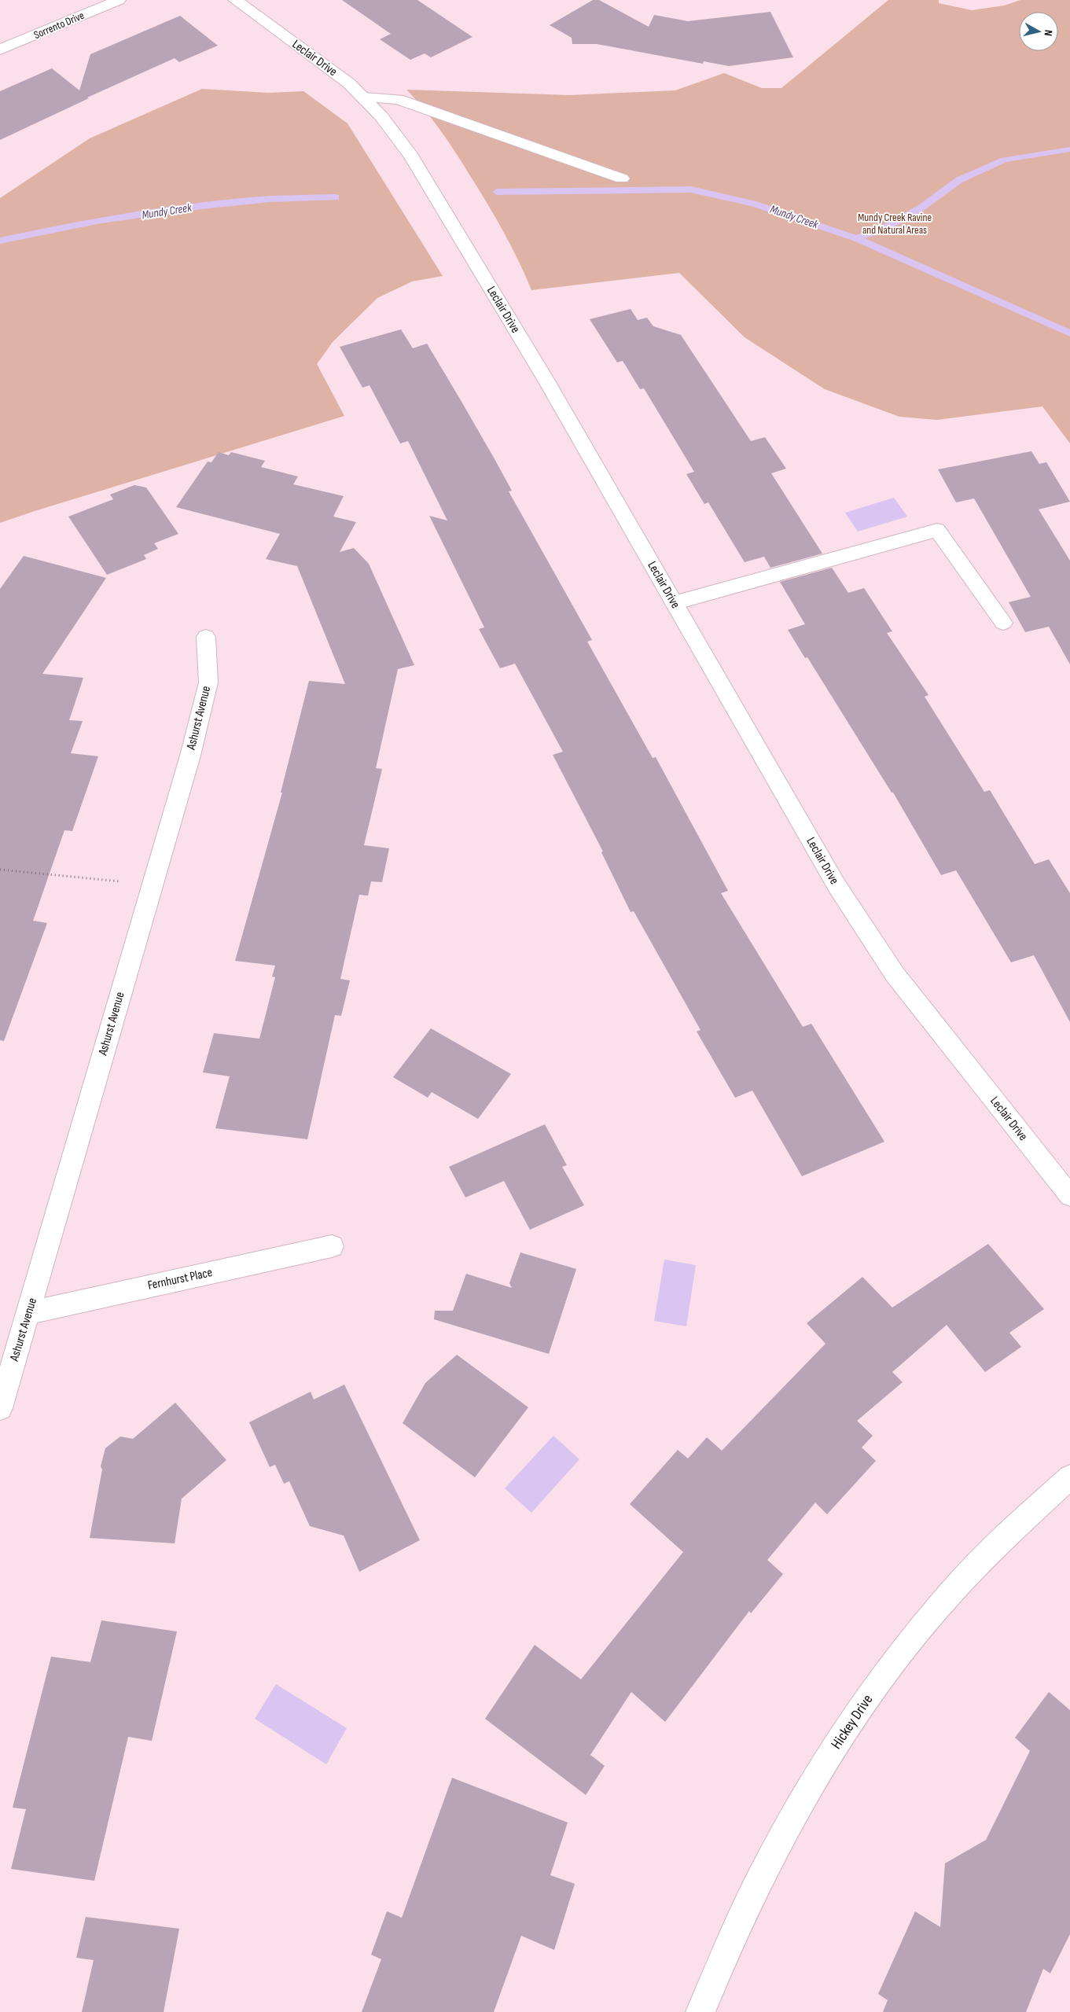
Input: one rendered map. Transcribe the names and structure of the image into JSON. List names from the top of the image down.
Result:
{
  "streets": {
    "street": [
      "Sorrento Drive",
      "Leclair Drive",
      "Ashurst Avenue",
      "Fernhurst Place",
      "Hickey Drive"
    ]
  },
  "crossings": [
    ["Ashurst Avenue", "Fernhurst Place"]
  ],
  "water": ["Mundy Creek"],
  "parks": ["Mundy Creek Ravine and Natural Areas"],
  "north": "right"
}
